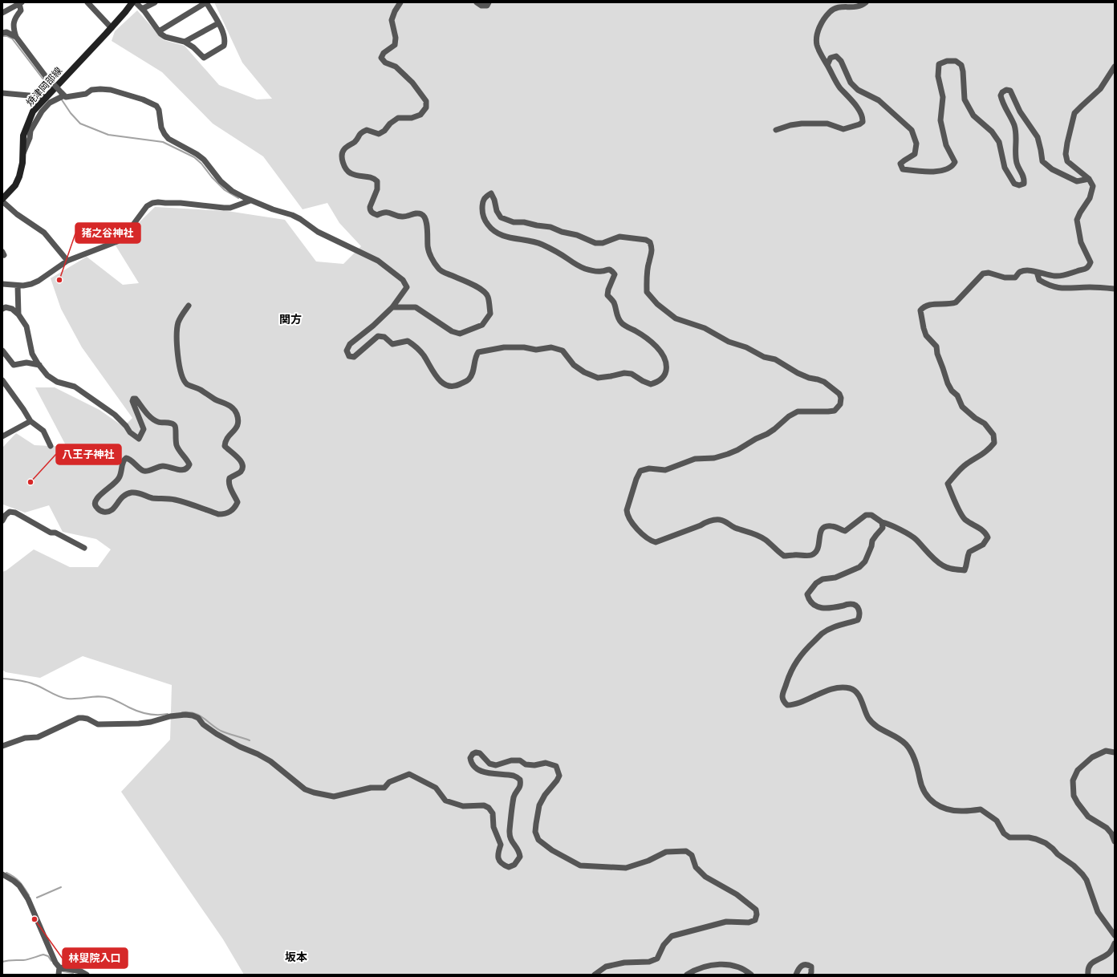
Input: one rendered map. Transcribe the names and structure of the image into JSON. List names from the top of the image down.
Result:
{
  "streets": {
    "main road": ["焼津岡部線"]
  },
  "districts": ["関方", "坂本"],
  "places": ["猪之谷神社", "八王子神社", "林叟院入口"]
}
